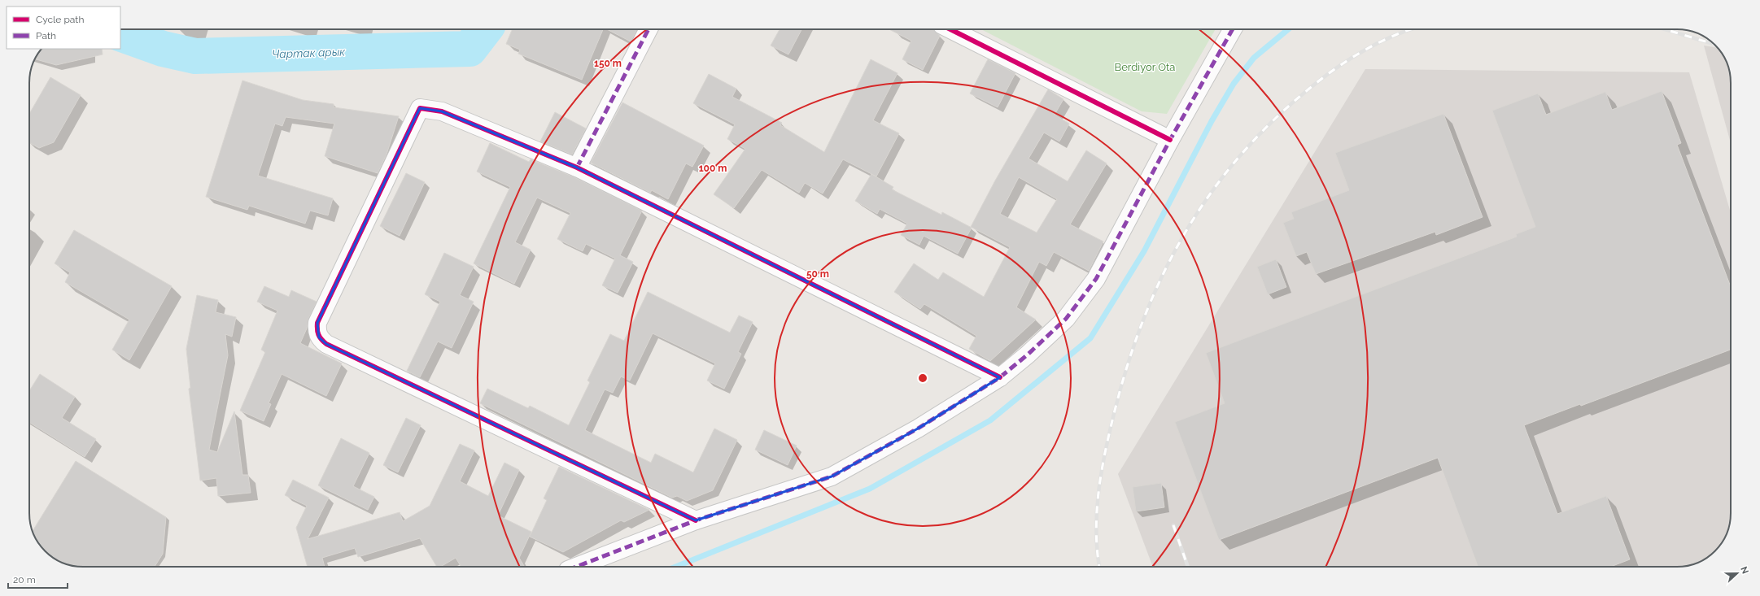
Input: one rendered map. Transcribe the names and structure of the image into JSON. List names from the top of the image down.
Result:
{
  "water": ["Чартак арык"],
  "parks": ["Berdiyor Ota"],
  "legend": ["Cycle path", "Path"],
  "scale_bar": "20 m",
  "north": "right",
  "rings": ["150 m", "100 m", "50 m"]
}
